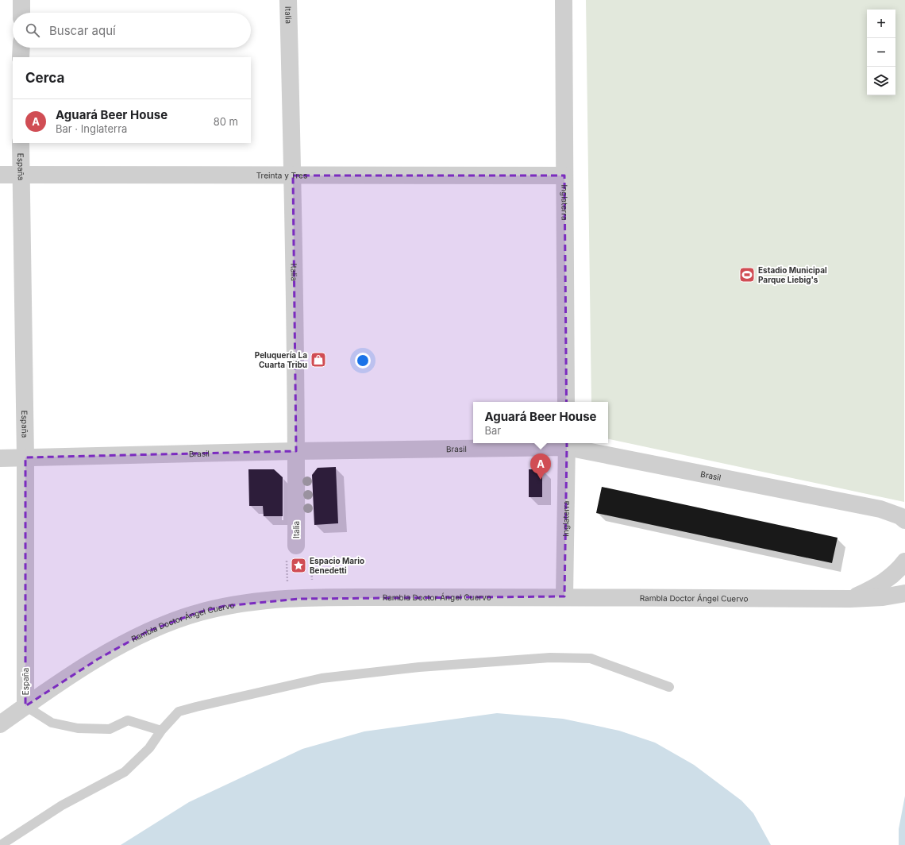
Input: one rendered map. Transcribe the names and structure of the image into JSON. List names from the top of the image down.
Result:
{
  "streets": {
    "street": [
      "Italia",
      "España",
      "Treinta y Tres",
      "Inglaterra",
      "Brasil",
      "Rambla Doctor Ángel Cuervo"
    ]
  },
  "crossings": [
    ["Italia", "Treinta y Tres"],
    ["Italia", "Brasil"],
    ["España", "Treinta y Tres"],
    ["España", "Brasil"],
    ["España", "Rambla Doctor Ángel Cuervo"],
    ["Treinta y Tres", "Inglaterra"],
    ["Inglaterra", "Brasil"],
    ["Inglaterra", "Rambla Doctor Ángel Cuervo"]
  ],
  "places": {
    "sports": ["Estadio Municipal Parque Liebig's"],
    "shop": ["Peluquería La Cuarta Tribu"],
    "place": ["Espacio Mario Benedetti"]
  },
  "page": {
    "map_buttons": ["+", "−"],
    "search": "Buscar aquí",
    "heading": "Cerca",
    "list": [
      {
        "mark": "A",
        "name": "Aguará Beer House",
        "note": "Bar · Inglaterra",
        "value": "80 m"
      }
    ],
    "popup": ["Aguará Beer House", "Bar"],
    "pins": "A"
  }
}
